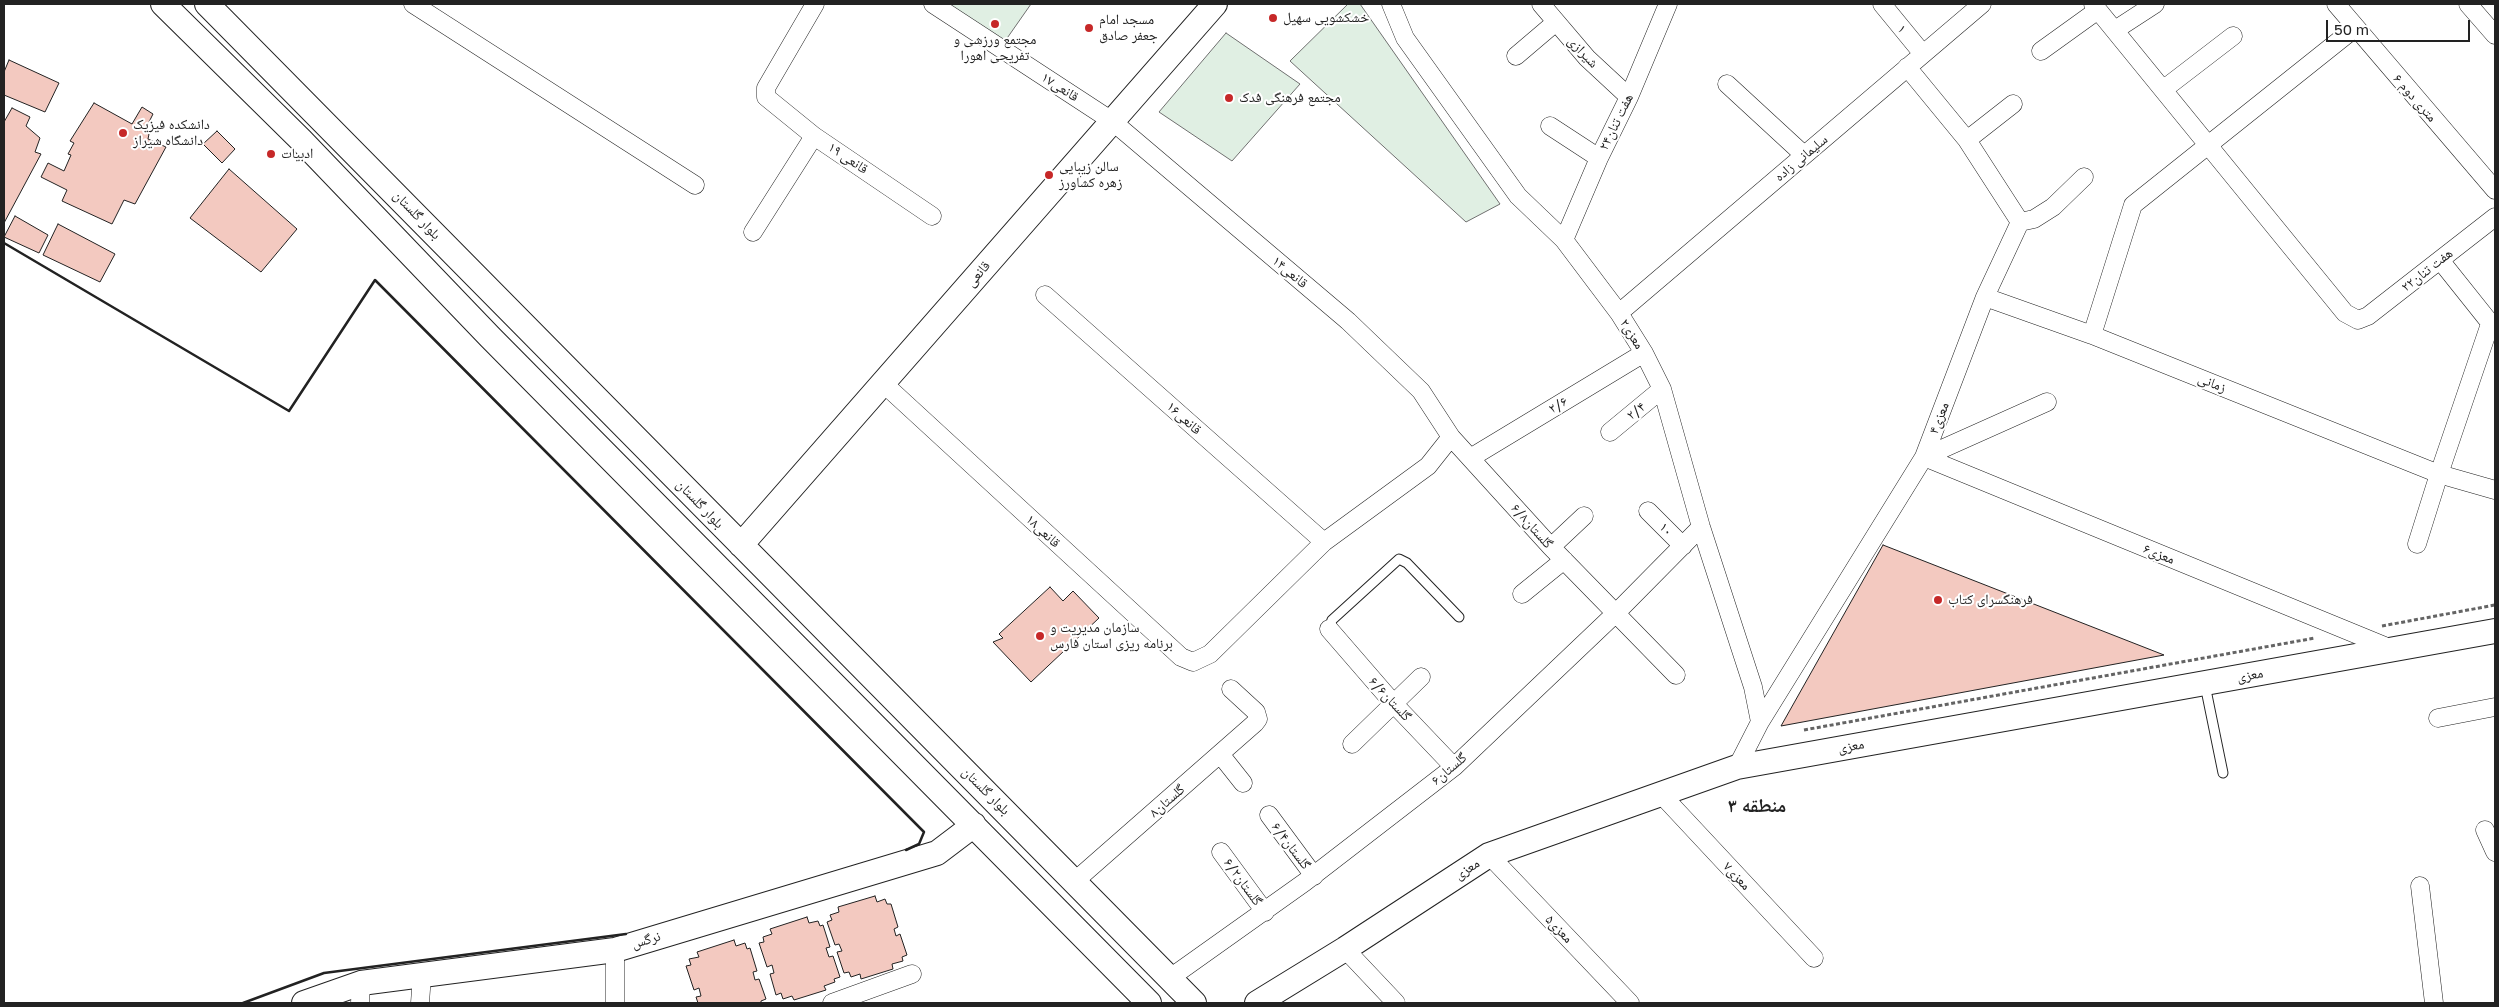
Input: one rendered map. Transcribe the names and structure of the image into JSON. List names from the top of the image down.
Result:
{
  "streets": {
    "main road": [
      "بلوار گلستان",
      "قانعی",
      "معزی",
      "نرگس"
    ],
    "street": [
      "۱",
      "شیرازی",
      "۱۷قانعی",
      "۶ متری دوم",
      "هفت تنان۲۴",
      "قانعی ۱۹",
      "سلیمانی زاده",
      "۲۲هفت تنان",
      "۱۴قانعی",
      "۲معزی",
      "زمانی",
      "۲/۶",
      "۲/۴",
      "۱۶قانعی",
      "۴معزی",
      "۶/۸گلستان",
      "۱۰",
      "۱۸قانعی",
      "۶معزی",
      "۶/۶گلستان",
      "گلستان۶",
      "گلستان۸",
      "۶/۴گلستان",
      "۷معزی",
      "۶/۲گلستان",
      "۵معزی"
    ]
  },
  "crossings": [
    ["۱", "سلیمانی زاده"],
    ["شیرازی", "هفت تنان۲۴"],
    ["۱۷قانعی", "۱۴قانعی"],
    ["۱۷قانعی", "قانعی"],
    ["هفت تنان۲۴", "۲معزی"],
    ["سلیمانی زاده", "۲معزی"],
    ["بلوار گلستان", "قانعی"],
    ["بلوار گلستان", "گلستان۶"],
    ["بلوار گلستان", "گلستان۸"],
    ["۱۴قانعی", "قانعی"],
    ["۱۴قانعی", "۶/۸گلستان"],
    ["قانعی", "۱۸قانعی"],
    ["۲معزی", "۲/۶"],
    ["۲معزی", "۲/۴"],
    ["۲معزی", "۴معزی"],
    ["۲معزی", "گلستان۶"],
    ["زمانی", "۴معزی"],
    ["۲/۶", "۶/۸گلستان"],
    ["۱۶قانعی", "۱۸قانعی"],
    ["۴معزی", "۶معزی"],
    ["۴معزی", "معزی"],
    ["۶/۸گلستان", "گلستان۶"],
    ["۱۰", "گلستان۶"],
    ["۶معزی", "معزی"],
    ["معزی", "۷معزی"],
    ["معزی", "۵معزی"],
    ["۶/۶گلستان", "گلستان۶"],
    ["گلستان۶", "۶/۴گلستان"],
    ["گلستان۶", "۶/۲گلستان"]
  ],
  "districts": ["منطقه ۳"],
  "places": [
    "خشکشویی سهیل",
    "مجتمع ورزشی و تفریحی اهورا",
    "مسجد امام جعفر صادق",
    "مجتمع فرهنگی فدک",
    "دانشکده فیزیک دانشگاه شیراز",
    "ادبیات",
    "سالن زیبایی زهره کشاورز",
    "فرهنگسرای کتاب",
    "سازمان مدیریت و برنامه ریزی استان فارس"
  ],
  "scale_bar": "50 m"
}
